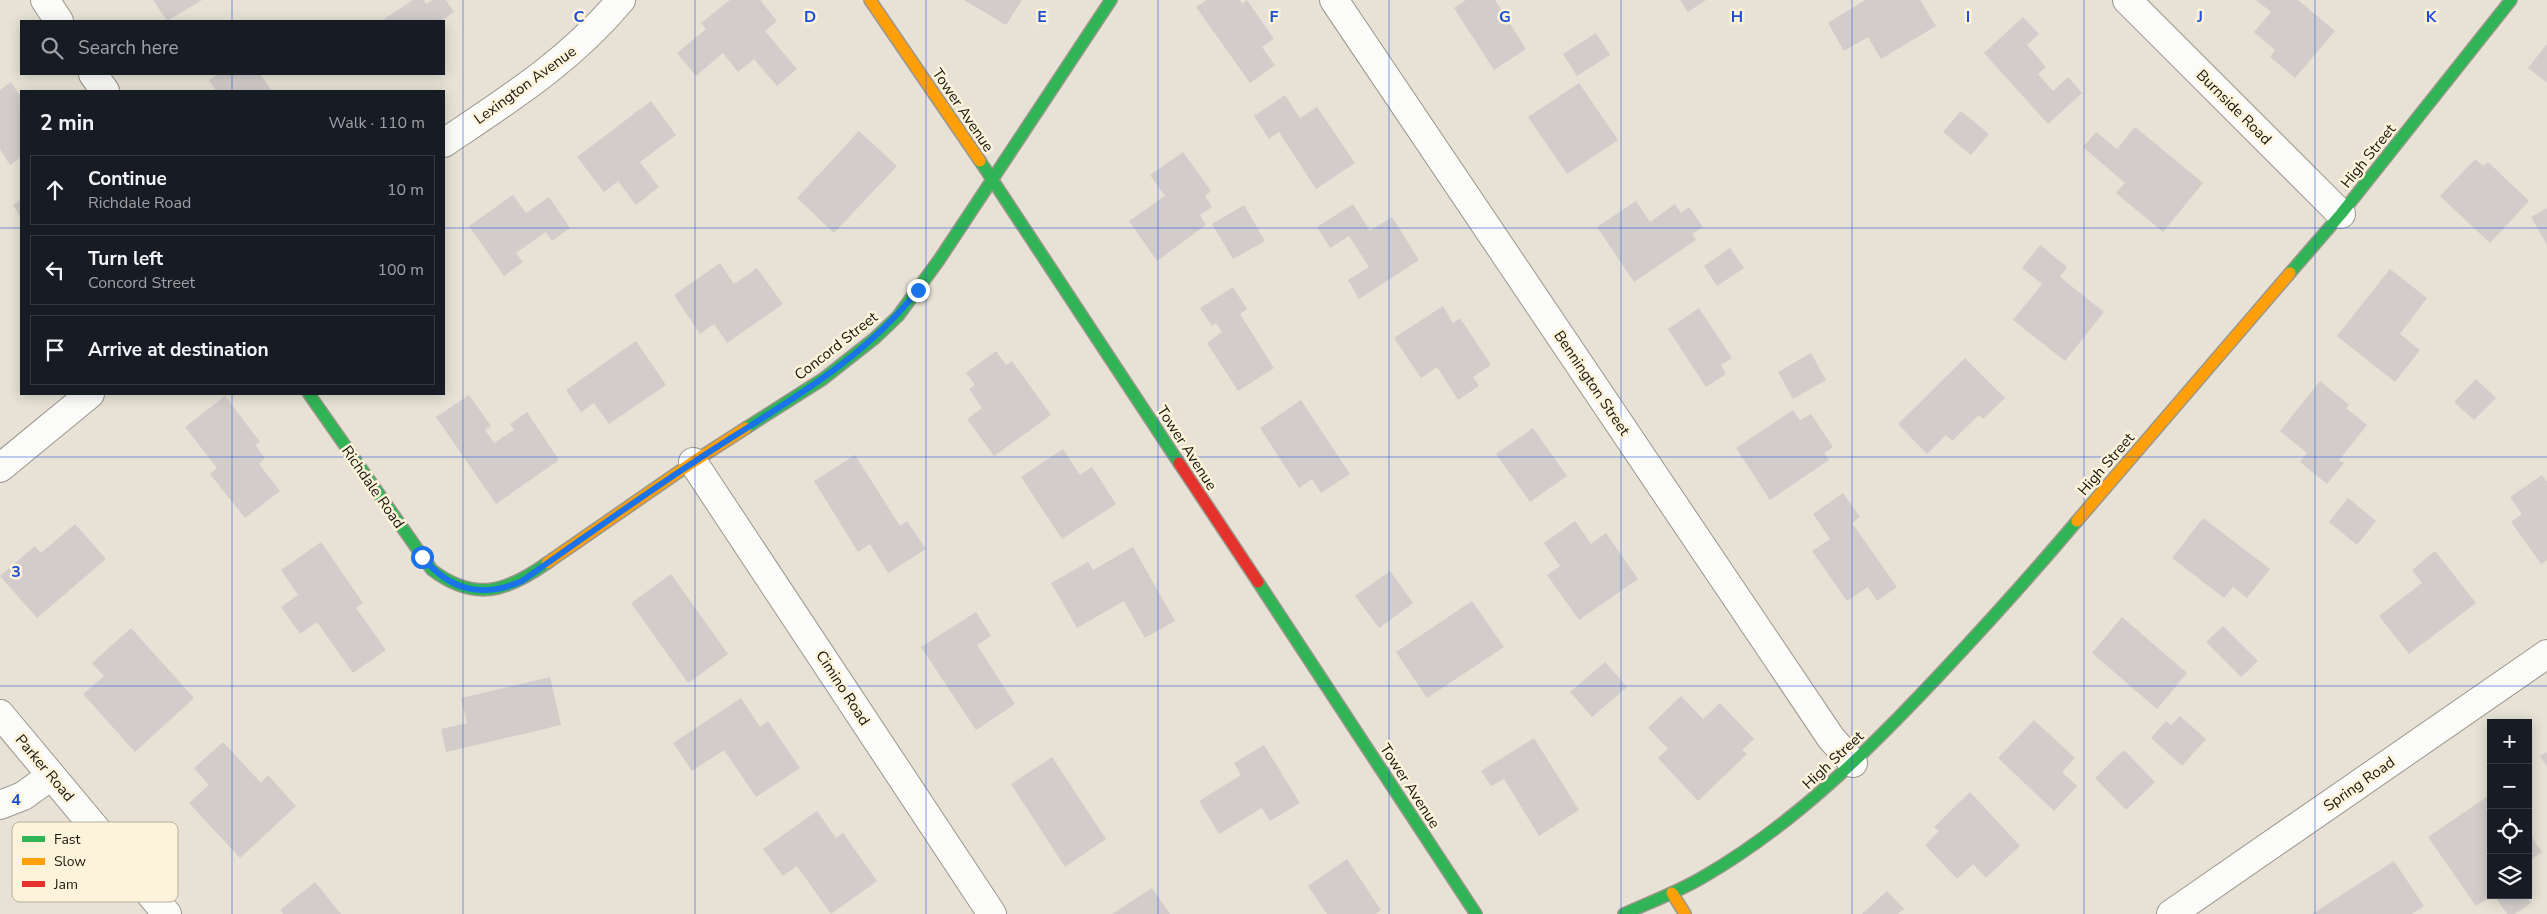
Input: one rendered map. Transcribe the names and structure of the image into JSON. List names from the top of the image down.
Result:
{
  "streets": {
    "street": [
      "Lexington Avenue",
      "Burnside Road",
      "Tower Avenue",
      "High Street",
      "Concord Street",
      "Bennington Street",
      "Richdale Road",
      "Cimino Road",
      "Parker Road",
      "Spring Road"
    ]
  },
  "crossings": [
    ["Burnside Road", "High Street"],
    ["Tower Avenue", "Concord Street"],
    ["High Street", "Bennington Street"],
    ["Concord Street", "Richdale Road"],
    ["Concord Street", "Cimino Road"]
  ],
  "legend": ["Fast", "Slow", "Jam"],
  "page": {
    "search": "Search here",
    "heading": ["2 min", "Walk · 110 m"],
    "list": [
      ["Continue", "Richdale Road", "10 m"],
      ["Turn left", "Concord Street", "100 m"],
      "Arrive at destination"
    ],
    "map_buttons": ["+", "−"]
  },
  "grid": {
    "columns": [
      "C",
      "D",
      "E",
      "F",
      "G",
      "H",
      "I",
      "J",
      "K"
    ],
    "rows": ["3", "4"]
  }
}
